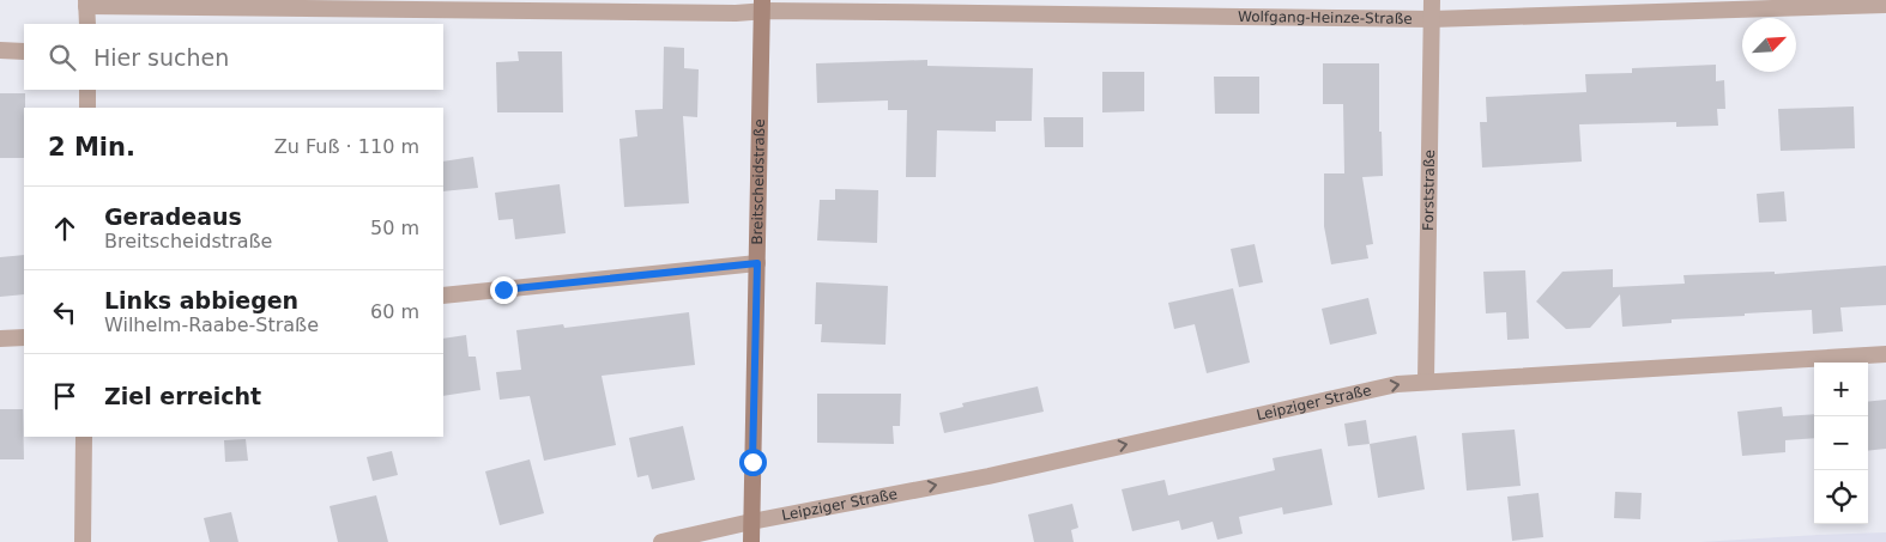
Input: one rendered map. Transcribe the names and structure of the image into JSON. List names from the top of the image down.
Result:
{
  "streets": {
    "main road": ["Breitscheidstraße"],
    "street": ["Wolfgang-Heinze-Straße", "Forststraße", "Leipziger Straße"]
  },
  "crossings": [
    ["Wolfgang-Heinze-Straße", "Breitscheidstraße"],
    ["Wolfgang-Heinze-Straße", "Forststraße"],
    ["Breitscheidstraße", "Leipziger Straße"],
    ["Forststraße", "Leipziger Straße"]
  ],
  "one_way": ["Leipziger Straße"],
  "north": "top right",
  "page": {
    "search": "Hier suchen",
    "heading": ["2 Min.", "Zu Fuß · 110 m"],
    "list": [
      ["Geradeaus", "Breitscheidstraße", "50 m"],
      ["Links abbiegen", "Wilhelm-Raabe-Straße", "60 m"],
      "Ziel erreicht"
    ],
    "map_buttons": ["+", "−"]
  }
}
